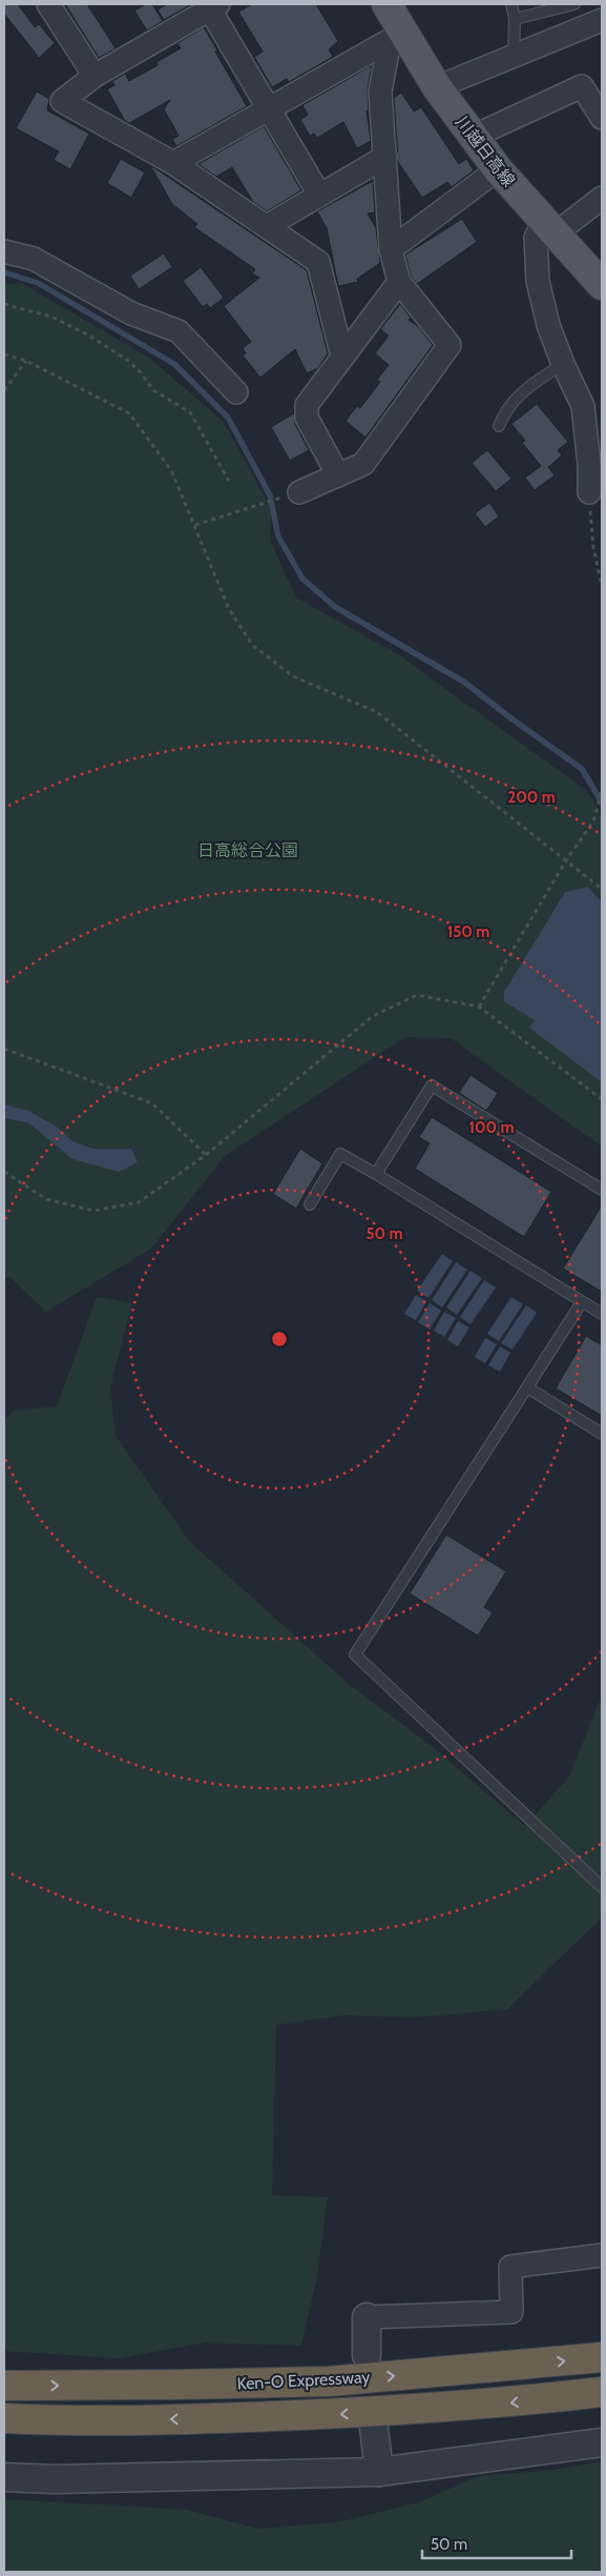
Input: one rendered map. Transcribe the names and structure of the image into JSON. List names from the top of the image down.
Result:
{
  "streets": {
    "highway": ["Ken-O Expressway"],
    "main road": ["川越日高線"]
  },
  "parks": ["日高総合公園"],
  "scale_bar": "50 m",
  "rings": [
    "200 m",
    "150 m",
    "100 m",
    "50 m"
  ]
}
